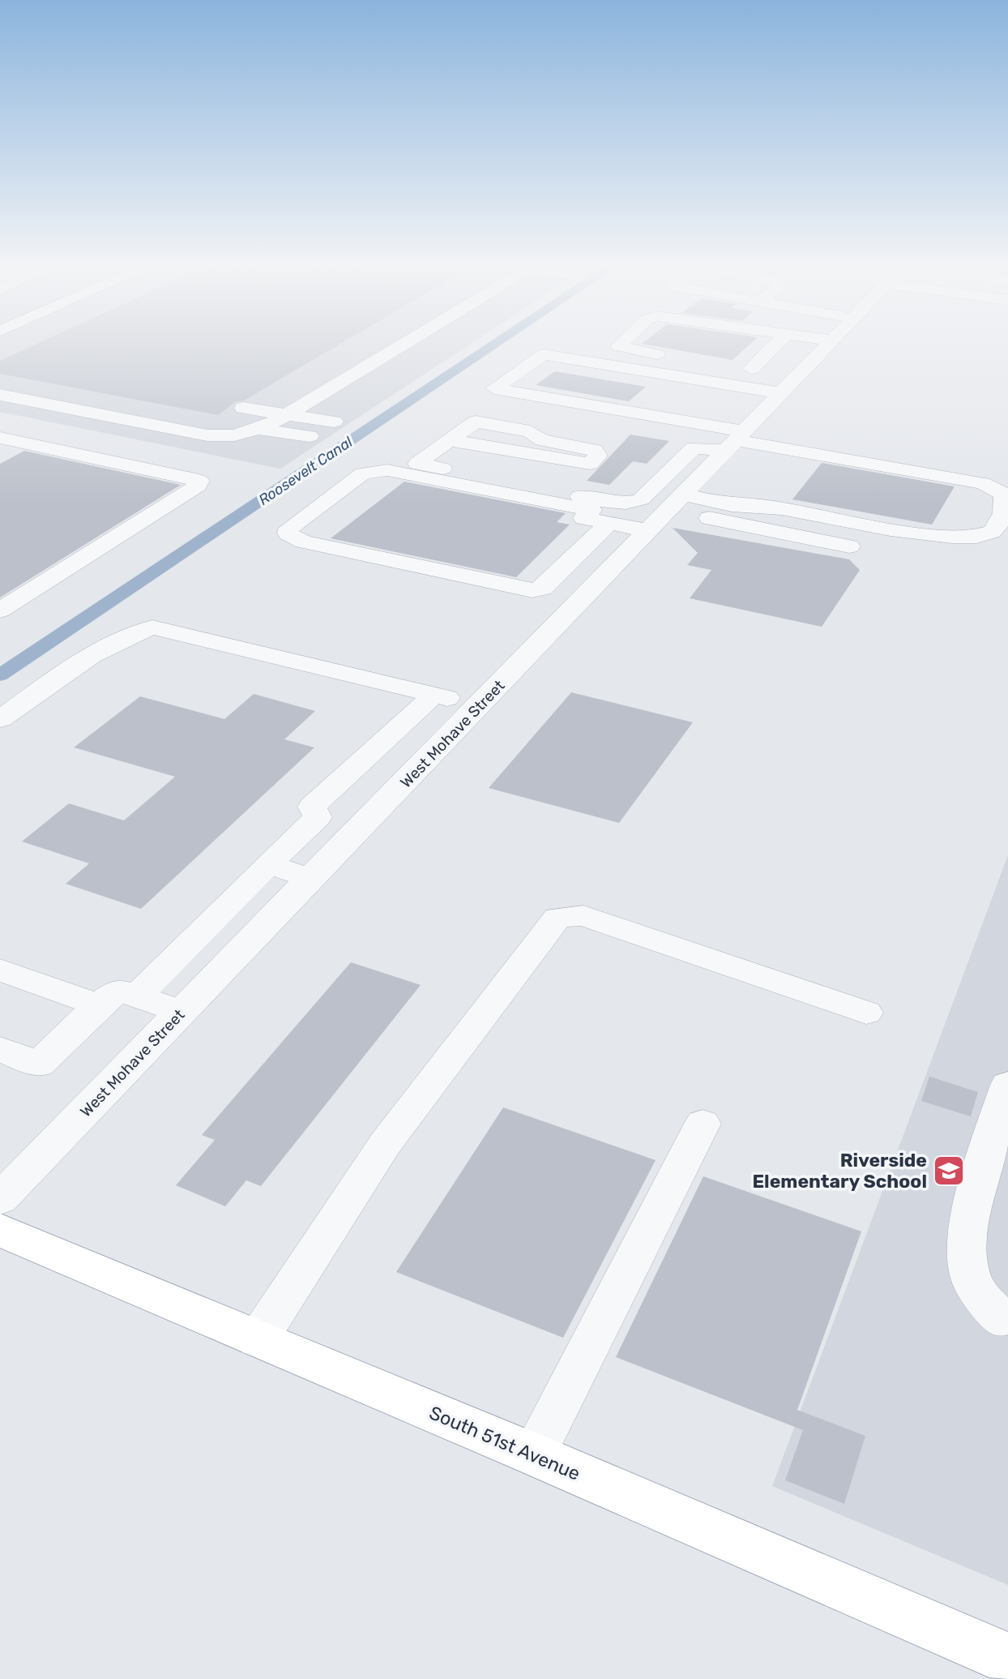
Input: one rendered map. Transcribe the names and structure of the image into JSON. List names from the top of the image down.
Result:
{
  "streets": {
    "main road": ["South 51st Avenue"],
    "street": ["West Mohave Street"]
  },
  "water": ["Roosevelt Canal"],
  "places": {
    "school or university": ["Riverside Elementary School"]
  }
}
